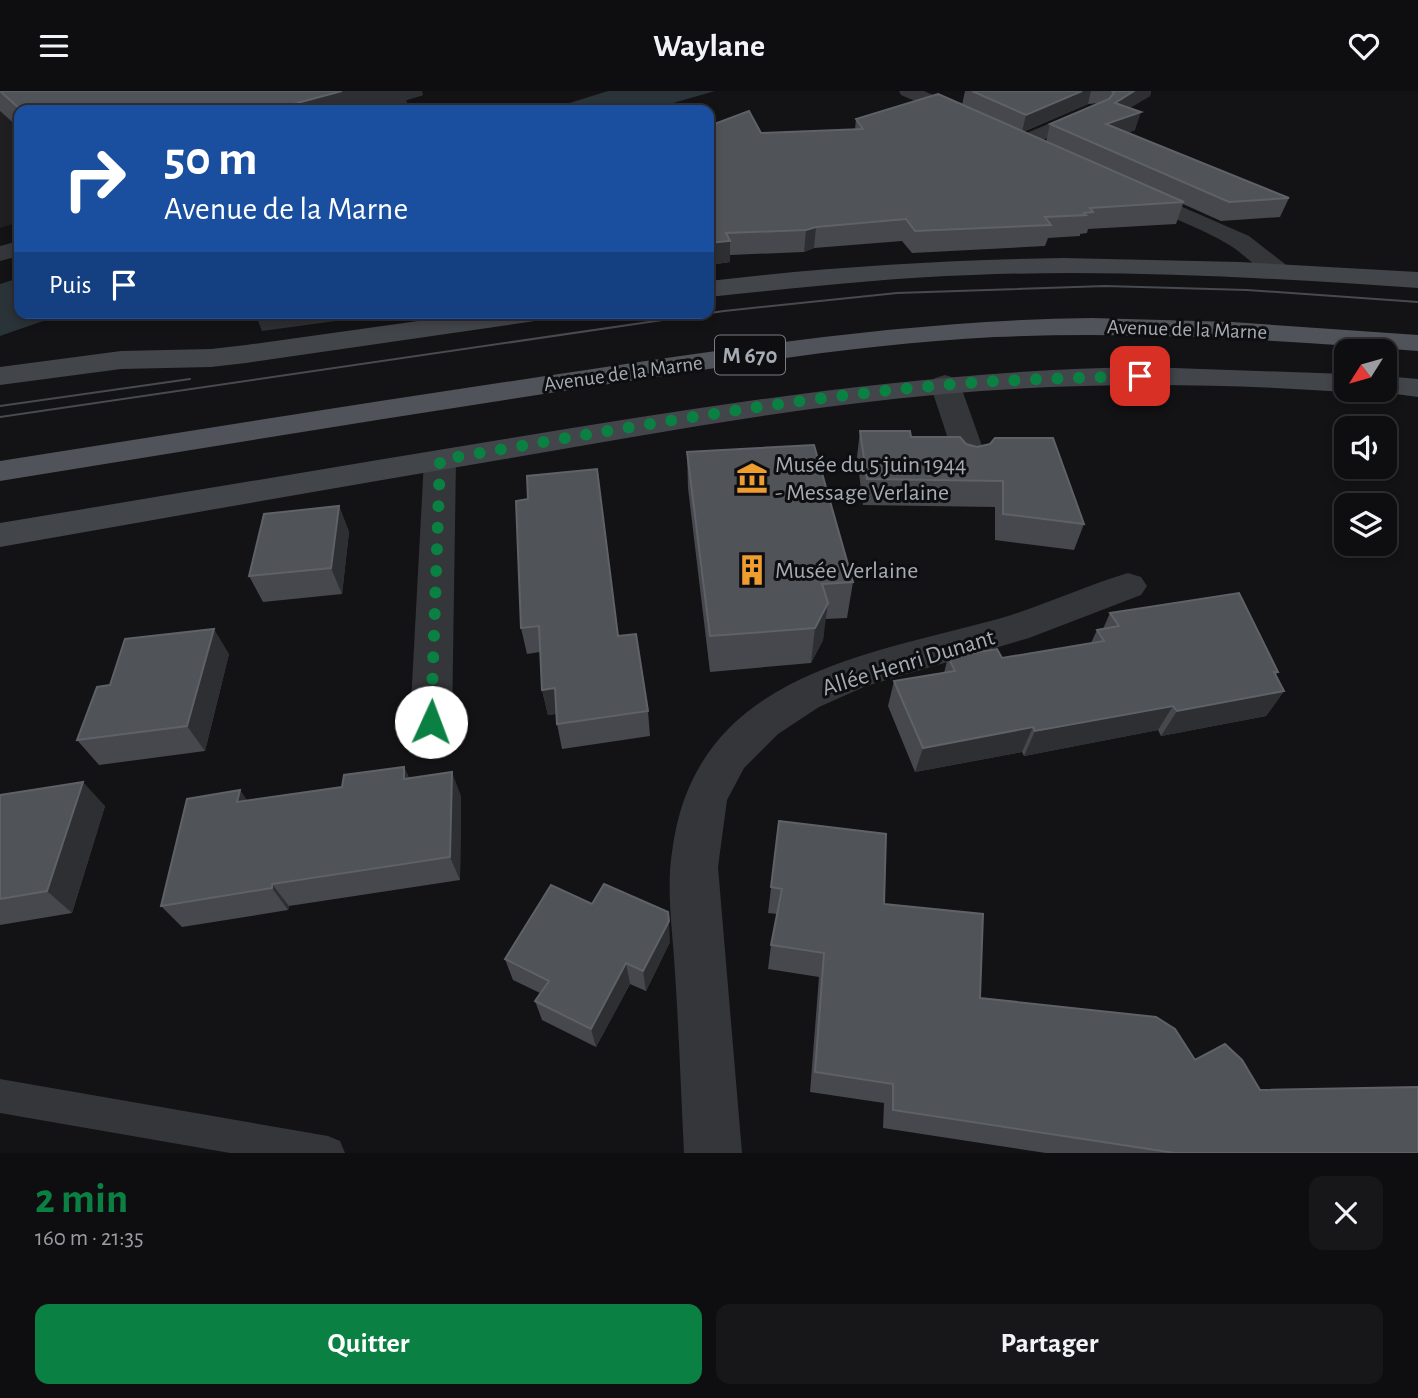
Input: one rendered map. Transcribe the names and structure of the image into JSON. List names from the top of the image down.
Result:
{
  "streets": {
    "main road": ["Avenue de la Marne", "M 670"],
    "street": ["Allée Henri Dunant"]
  },
  "places": {
    "museum": ["Musée du 5 juin 1944 - Message Verlaine"],
    "building": ["Musée Verlaine"]
  },
  "north": "bottom left",
  "page": {
    "header": "Waylane",
    "turn": ["50 m", "Avenue de la Marne"],
    "then": "Puis",
    "heading": ["2 min", "160 m · 21:35"],
    "buttons": ["Quitter", "Partager"]
  }
}
